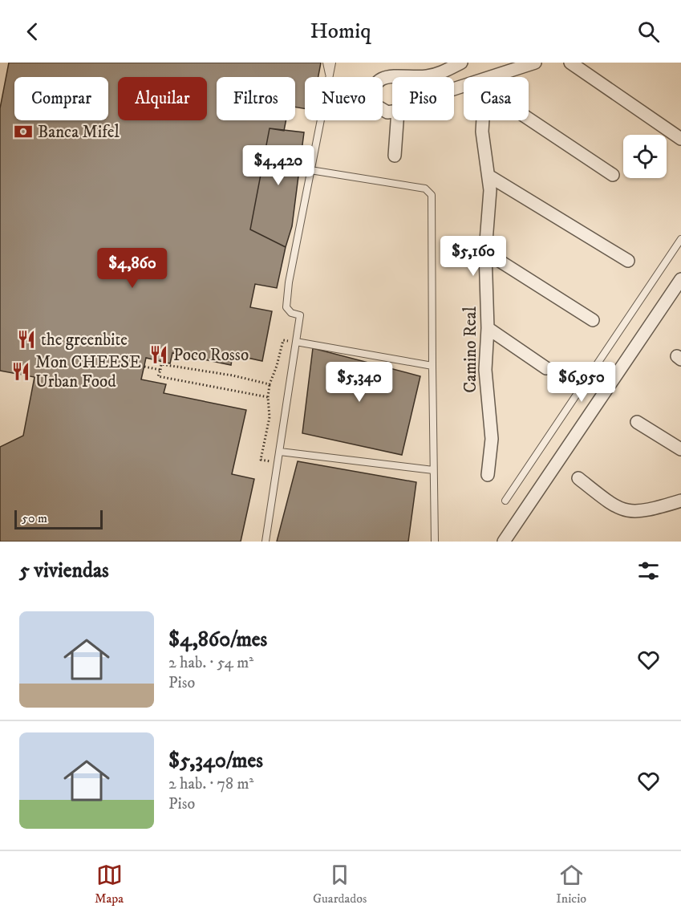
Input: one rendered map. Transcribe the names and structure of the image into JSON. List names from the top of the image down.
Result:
{
  "streets": {
    "street": ["Camino Real"]
  },
  "places": {
    "bank": ["Banca Mifel"],
    "restaurant": ["the greenbite", "Poco Rosso", "Mon CHEESE Urban Food"]
  },
  "scale_bar": "50 m",
  "page": {
    "header": "Homiq",
    "chip": [
      "Comprar",
      "Alquilar",
      "Filtros",
      "Nuevo",
      "Piso",
      "Casa"
    ],
    "price": [
      "$4,420",
      "$5,160",
      "$4,860",
      "$5,340",
      "$6,950"
    ],
    "scale": "50 m",
    "heading": "5 viviendas",
    "list": [
      {
        "name": "$4,860/mes",
        "note": "2 hab. · 54 m² · Piso"
      },
      {
        "name": "$5,340/mes",
        "note": "2 hab. · 78 m² · Piso"
      }
    ],
    "tabs": ["Mapa", "Guardados", "Inicio"]
  }
}
